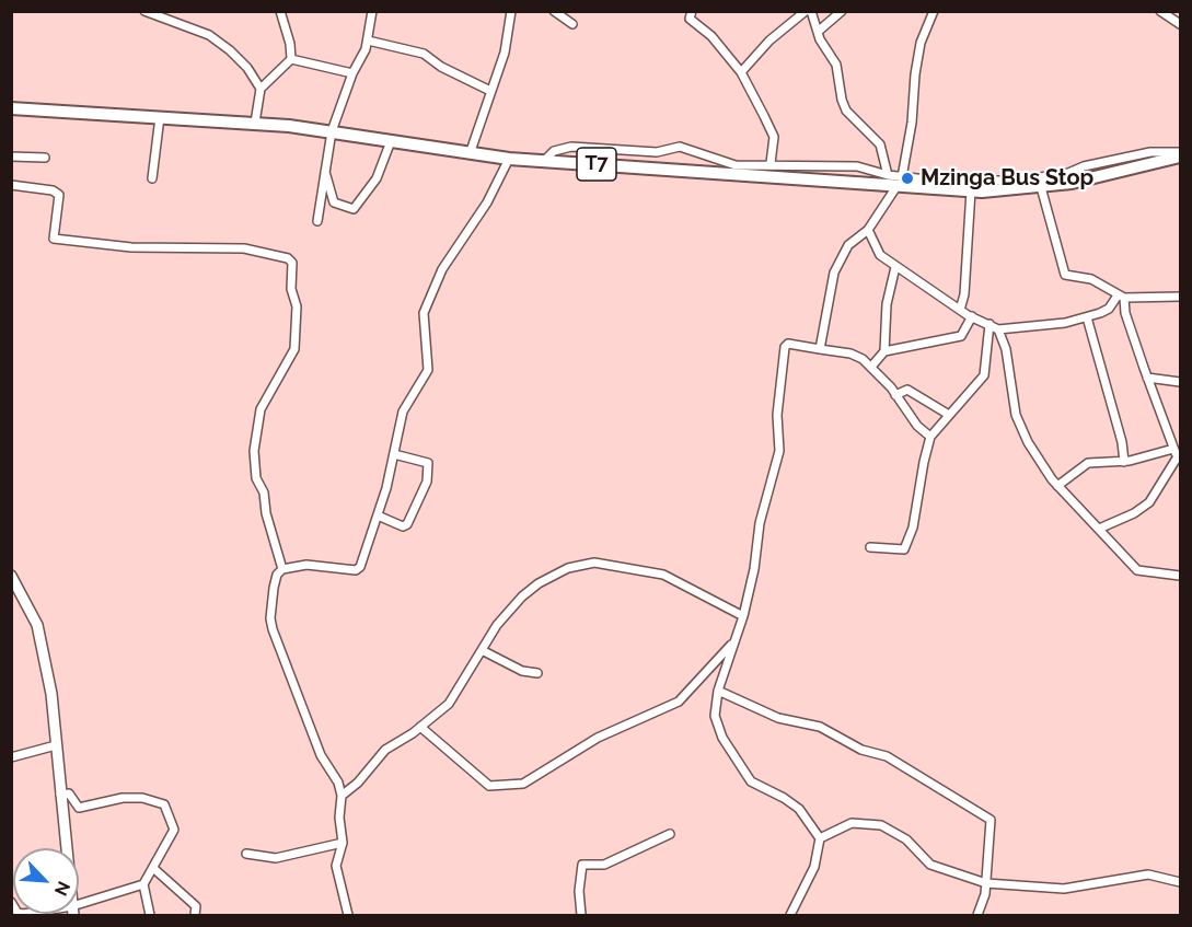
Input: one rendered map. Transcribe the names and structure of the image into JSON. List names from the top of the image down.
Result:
{
  "streets": {
    "highway": ["T7"]
  },
  "places": ["Mzinga Bus Stop"],
  "north": "bottom right"
}
